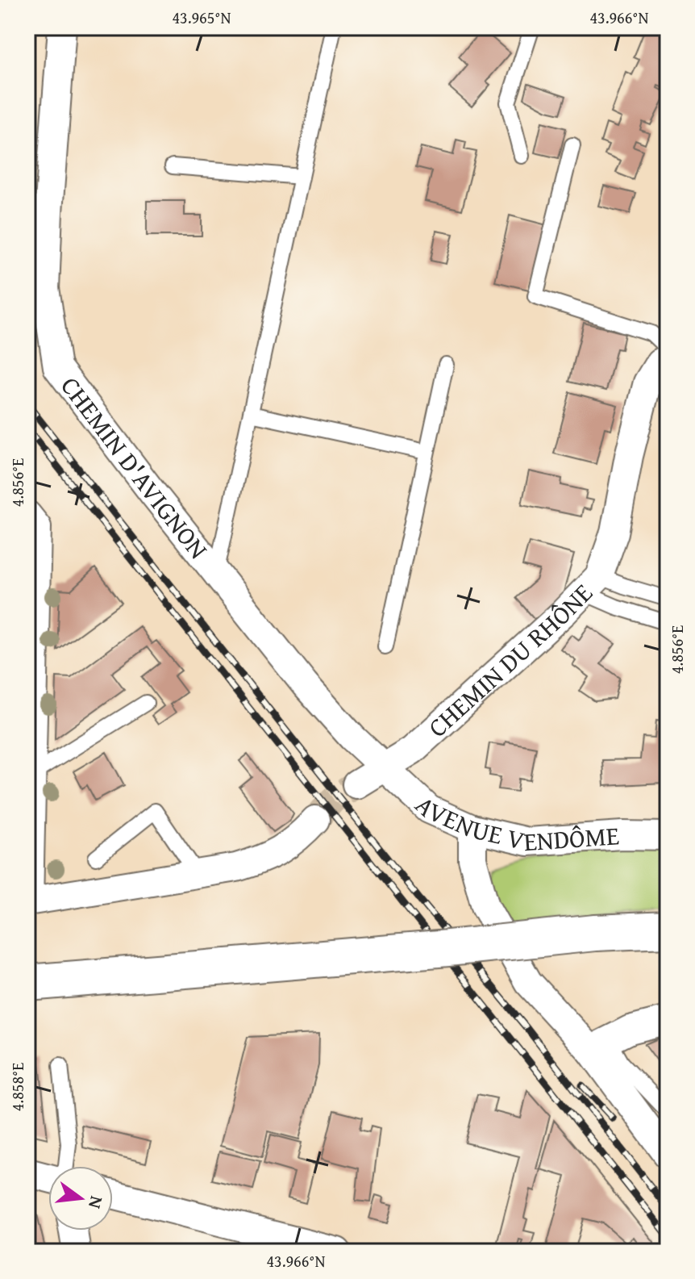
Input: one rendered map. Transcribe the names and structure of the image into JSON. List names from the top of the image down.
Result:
{
  "streets": {
    "street": ["CHEMIN D'AVIGNON", "CHEMIN DU RHÔNE", "AVENUE VENDÔME"]
  },
  "crossings": [
    ["CHEMIN D'AVIGNON", "CHEMIN DU RHÔNE"],
    ["CHEMIN D'AVIGNON", "AVENUE VENDÔME"],
    ["CHEMIN DU RHÔNE", "AVENUE VENDÔME"]
  ],
  "north": "right",
  "coordinates": [
    "43.965°N",
    "43.966°N",
    "4.856°E",
    "4.858°E"
  ]
}
